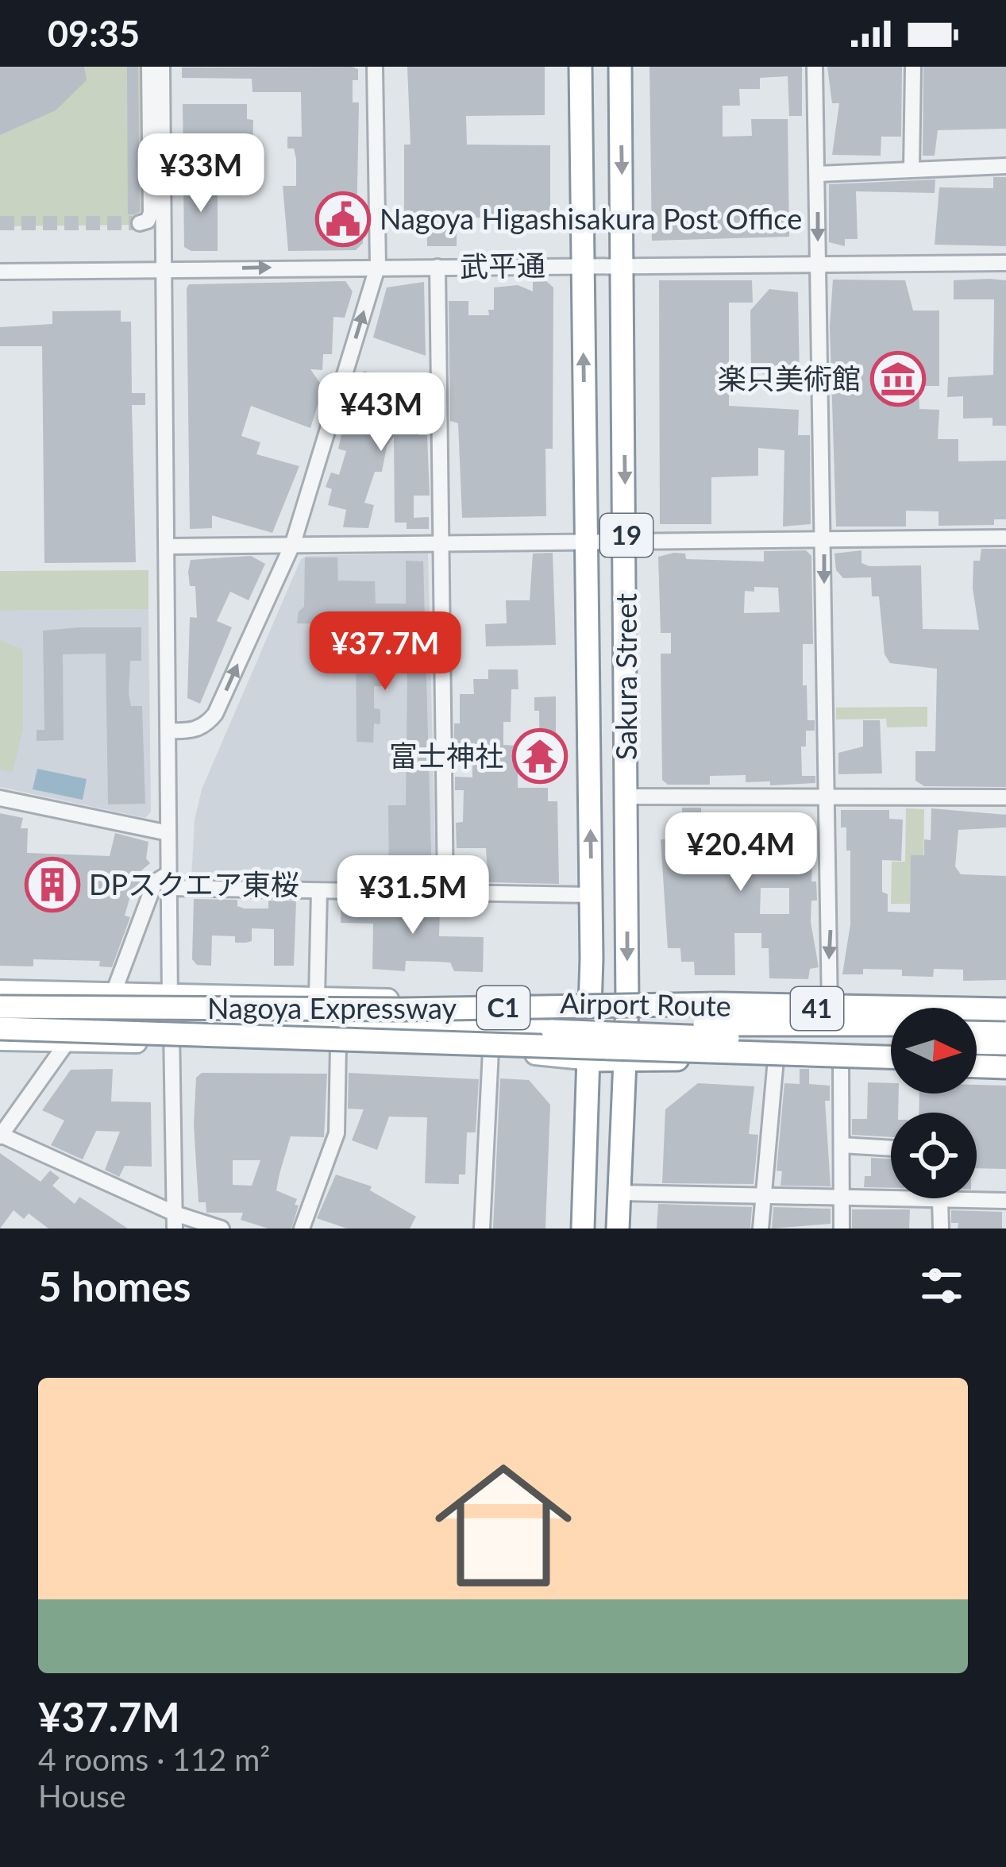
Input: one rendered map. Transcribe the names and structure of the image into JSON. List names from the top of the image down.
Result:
{
  "streets": {
    "highway": [
      "19",
      "Sakura Street",
      "Airport Route",
      "C1",
      "Nagoya Expressway",
      "41"
    ],
    "street": ["武平通"]
  },
  "crossings": [
    ["武平通", "Sakura Street"],
    ["Sakura Street", "Airport Route"],
    ["Airport Route", "Nagoya Expressway"]
  ],
  "places": {
    "public building": ["Nagoya Higashisakura Post Office"],
    "museum": ["楽只美術館"],
    "temple": ["富士神社"],
    "building": ["DPスクエア東桜"]
  },
  "north": "right",
  "page": {
    "status": "09:35",
    "price": [
      "¥33M",
      "¥43M",
      "¥37.7M",
      "¥20.4M",
      "¥31.5M"
    ],
    "heading": "5 homes",
    "list": [
      {
        "name": "¥37.7M",
        "note": "4 rooms · 112 m² · House"
      }
    ]
  }
}
